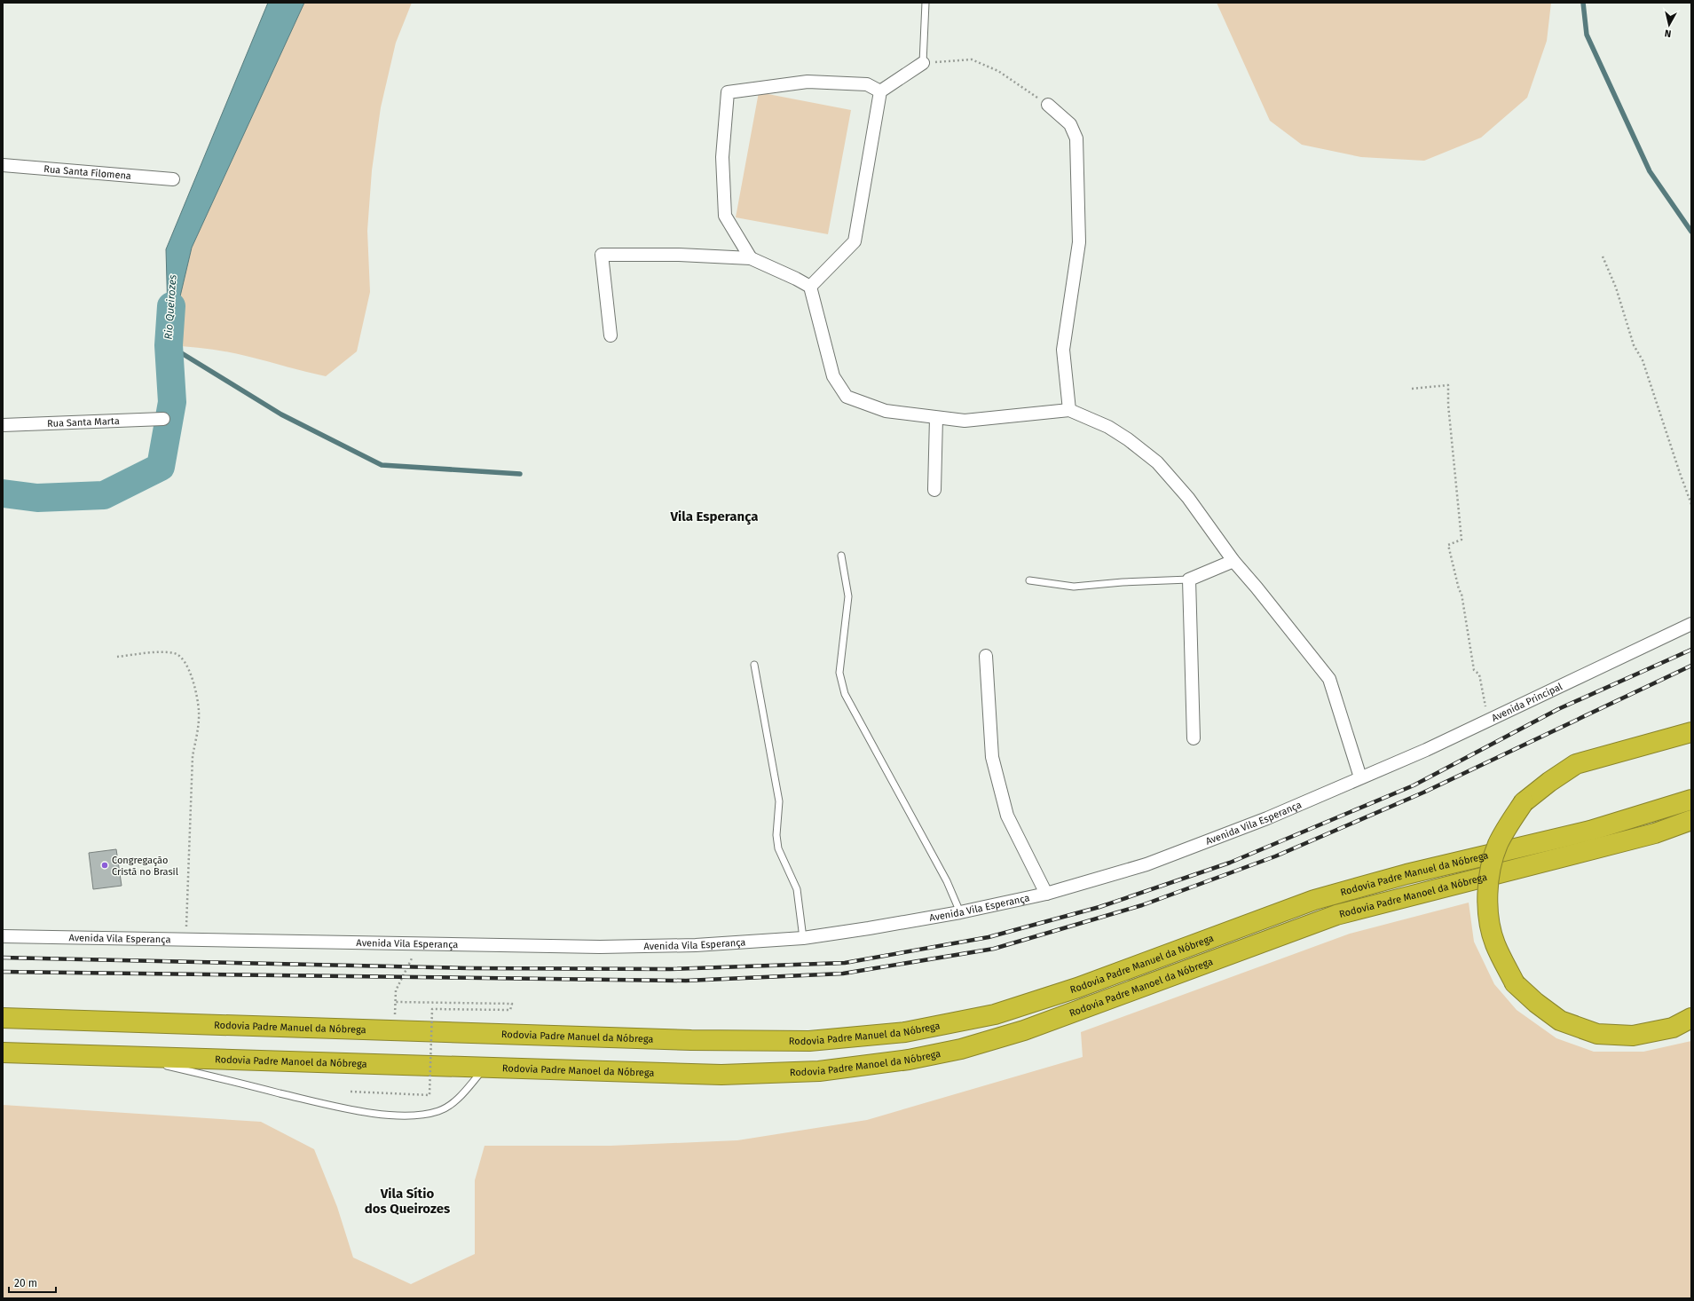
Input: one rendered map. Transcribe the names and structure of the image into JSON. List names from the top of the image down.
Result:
{
  "streets": {
    "highway": ["Rodovia Padre Manuel da Nóbrega", "Rodovia Padre Manoel da Nóbrega"],
    "street": [
      "Rua Santa Filomena",
      "Rua Santa Marta",
      "Avenida Principal",
      "Avenida Vila Esperança"
    ]
  },
  "crossings": [
    ["Avenida Principal", "Avenida Vila Esperança"]
  ],
  "districts": ["Vila Esperança", "Vila Sítio dos Queirozes"],
  "water": ["Rio Queirozes"],
  "places": ["Congregação Cristã no Brasil"],
  "scale_bar": "20 m",
  "north": "bottom"
}
